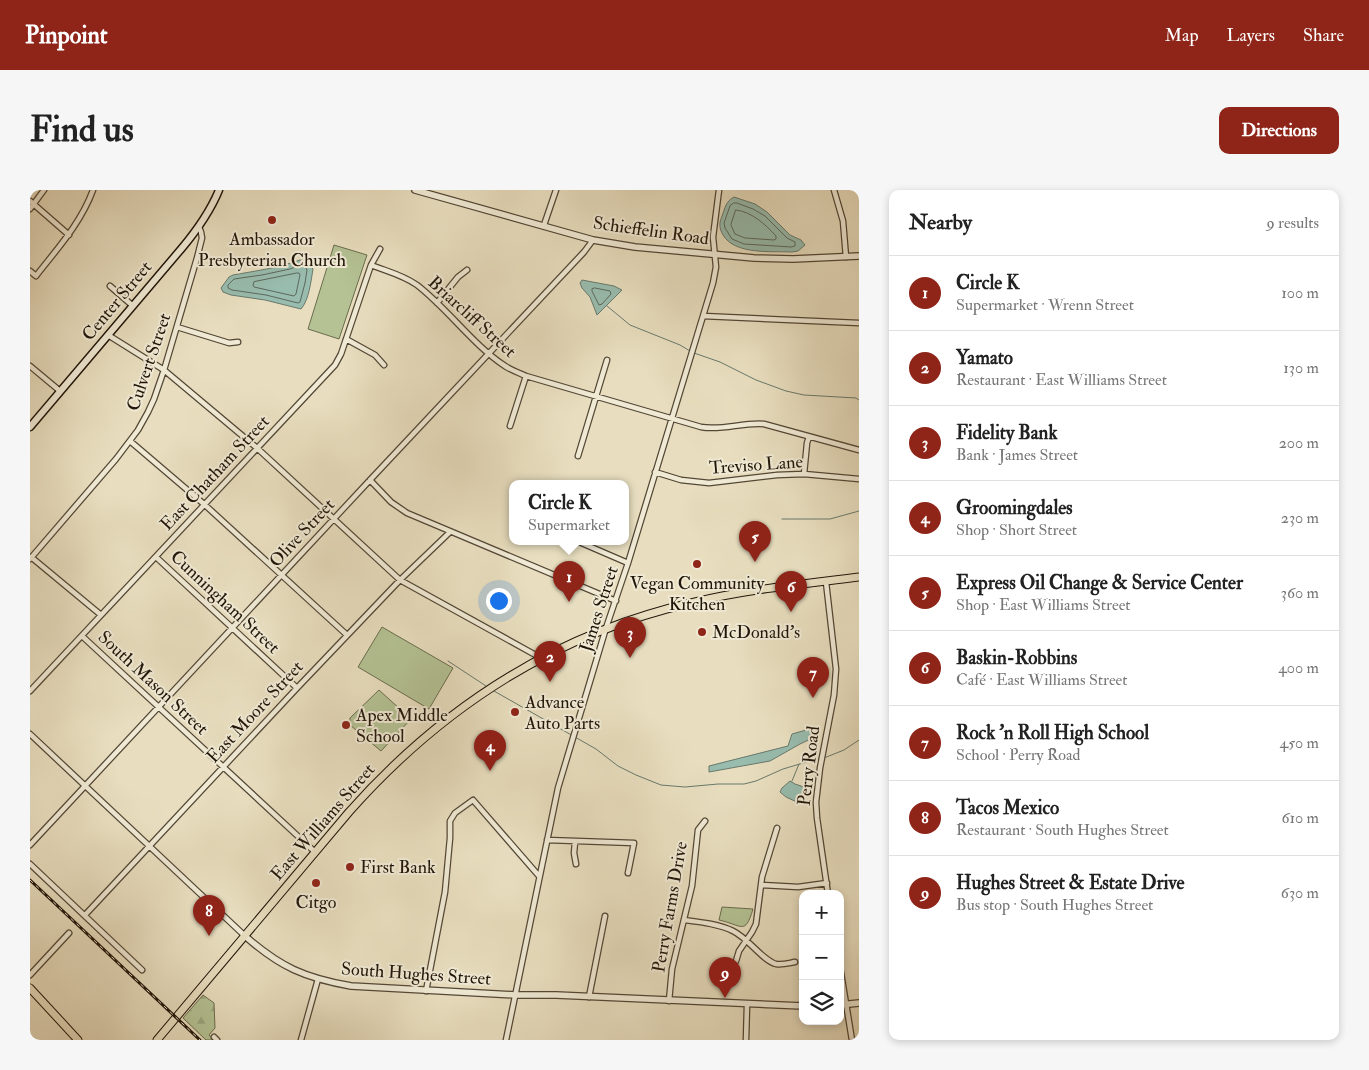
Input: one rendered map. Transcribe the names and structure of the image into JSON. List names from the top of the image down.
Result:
{
  "streets": {
    "main road": ["Center Street", "East Williams Street"],
    "street": [
      "Schieffelin Road",
      "Briarcliff Street",
      "Culvert Street",
      "Treviso Lane",
      "East Chatham Street",
      "Olive Street",
      "Cunningham Street",
      "James Street",
      "South Mason Street",
      "East Moore Street",
      "Perry Road",
      "Perry Farms Drive",
      "South Hughes Street"
    ]
  },
  "crossings": [
    ["Schieffelin Road", "Olive Street"],
    ["Schieffelin Road", "James Street"],
    ["Center Street", "Culvert Street"],
    ["Briarcliff Street", "East Chatham Street"],
    ["Briarcliff Street", "Olive Street"],
    ["Briarcliff Street", "James Street"],
    ["Treviso Lane", "James Street"],
    ["East Chatham Street", "Cunningham Street"],
    ["East Chatham Street", "South Mason Street"],
    ["Olive Street", "Cunningham Street"],
    ["Olive Street", "South Mason Street"],
    ["Olive Street", "South Hughes Street"],
    ["Cunningham Street", "East Moore Street"],
    ["James Street", "East Williams Street"],
    ["James Street", "South Hughes Street"],
    ["South Mason Street", "East Moore Street"],
    ["South Mason Street", "East Williams Street"],
    ["East Moore Street", "South Hughes Street"],
    ["Perry Road", "East Williams Street"],
    ["East Williams Street", "South Hughes Street"],
    ["Perry Farms Drive", "South Hughes Street"]
  ],
  "places": [
    "Ambassador Presbyterian Church",
    "Vegan Community Kitchen",
    "McDonald's",
    "Advance Auto Parts",
    "Apex Middle School",
    "First Bank",
    "Citgo"
  ],
  "page": {
    "header": "Pinpoint",
    "nav": ["Map", "Layers", "Share"],
    "buttons": "Directions",
    "title": "Find us",
    "heading": ["Nearby", "9 results"],
    "list": [
      {
        "mark": "1",
        "name": "Circle K",
        "note": "Supermarket · Wrenn Street",
        "value": "100 m"
      },
      {
        "mark": "2",
        "name": "Yamato",
        "note": "Restaurant · East Williams Street",
        "value": "130 m"
      },
      {
        "mark": "3",
        "name": "Fidelity Bank",
        "note": "Bank · James Street",
        "value": "200 m"
      },
      {
        "mark": "4",
        "name": "Groomingdales",
        "note": "Shop · Short Street",
        "value": "230 m"
      },
      {
        "mark": "5",
        "name": "Express Oil Change & Service Center",
        "note": "Shop · East Williams Street",
        "value": "360 m"
      },
      {
        "mark": "6",
        "name": "Baskin-Robbins",
        "note": "Café · East Williams Street",
        "value": "400 m"
      },
      {
        "mark": "7",
        "name": "Rock 'n Roll High School",
        "note": "School · Perry Road",
        "value": "450 m"
      },
      {
        "mark": "8",
        "name": "Tacos Mexico",
        "note": "Restaurant · South Hughes Street",
        "value": "610 m"
      },
      {
        "mark": "9",
        "name": "Hughes Street & Estate Drive",
        "note": "Bus stop · South Hughes Street",
        "value": "630 m"
      }
    ],
    "popup": ["Circle K", "Supermarket"],
    "pins": [
      "5",
      "1",
      "6",
      "3",
      "2",
      "7",
      "4",
      "8",
      "9"
    ],
    "map_buttons": ["+", "−"]
  }
}
